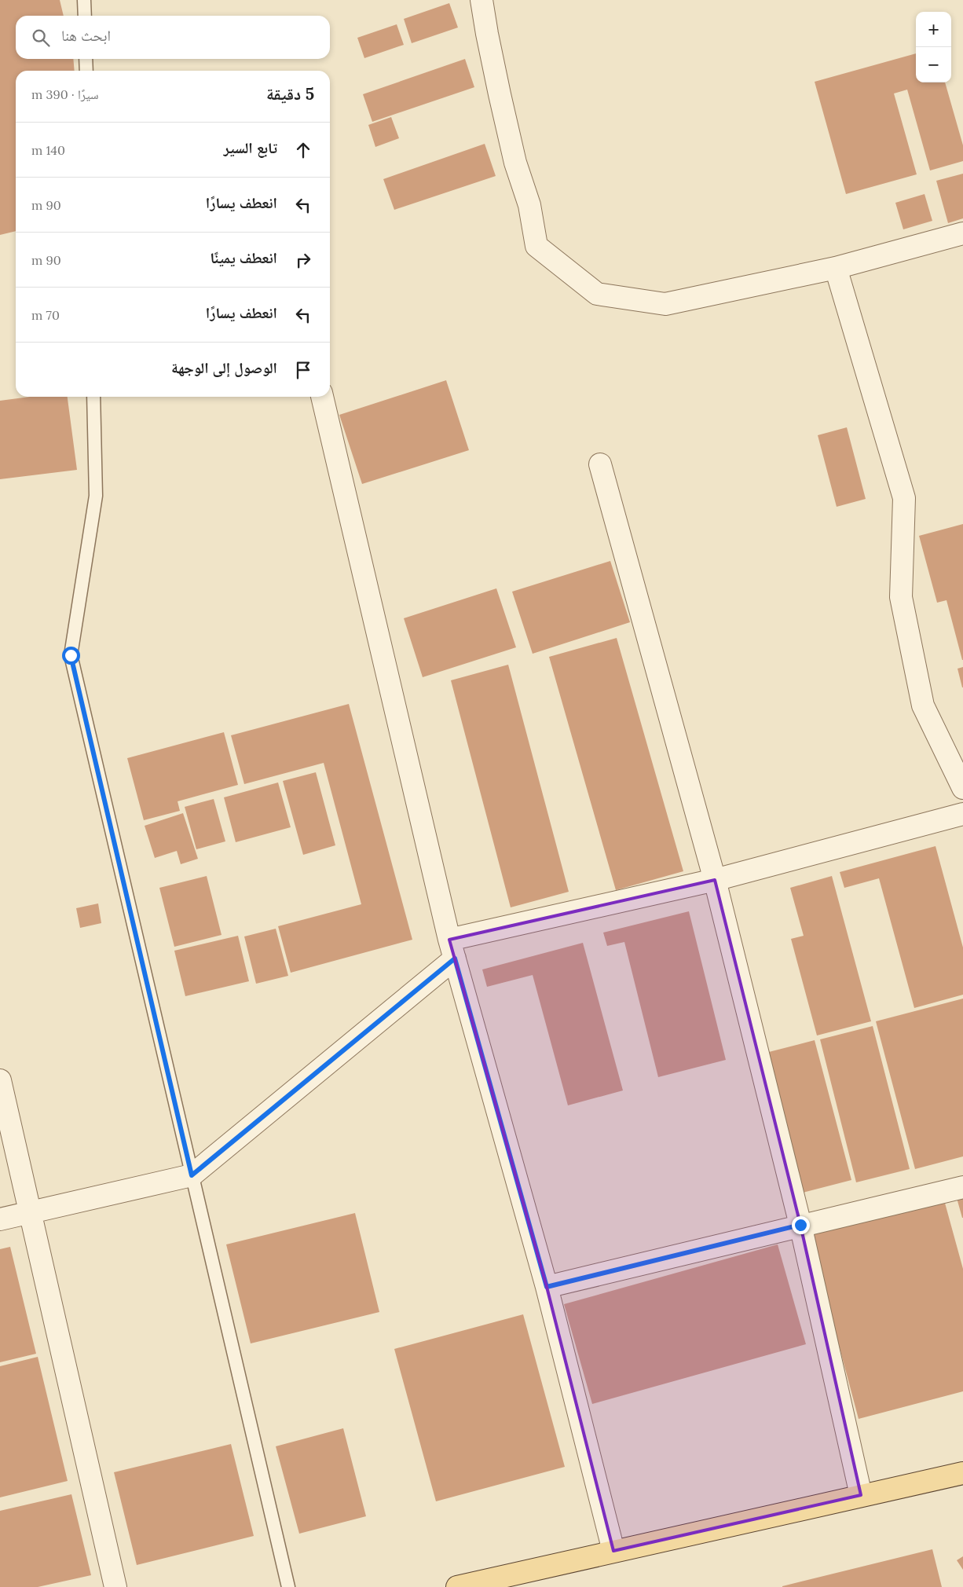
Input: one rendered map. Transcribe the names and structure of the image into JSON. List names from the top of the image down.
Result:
{
  "page": {
    "map_buttons": ["+", "−"],
    "search": "ابحث هنا",
    "heading": ["5 دقيقة", "سيرًا · 390 m"],
    "list": [
      ["تابع السير", "140 m"],
      ["انعطف يسارًا", "90 m"],
      ["انعطف يمينًا", "90 m"],
      ["انعطف يسارًا", "70 m"],
      "الوصول إلى الوجهة"
    ]
  }
}
